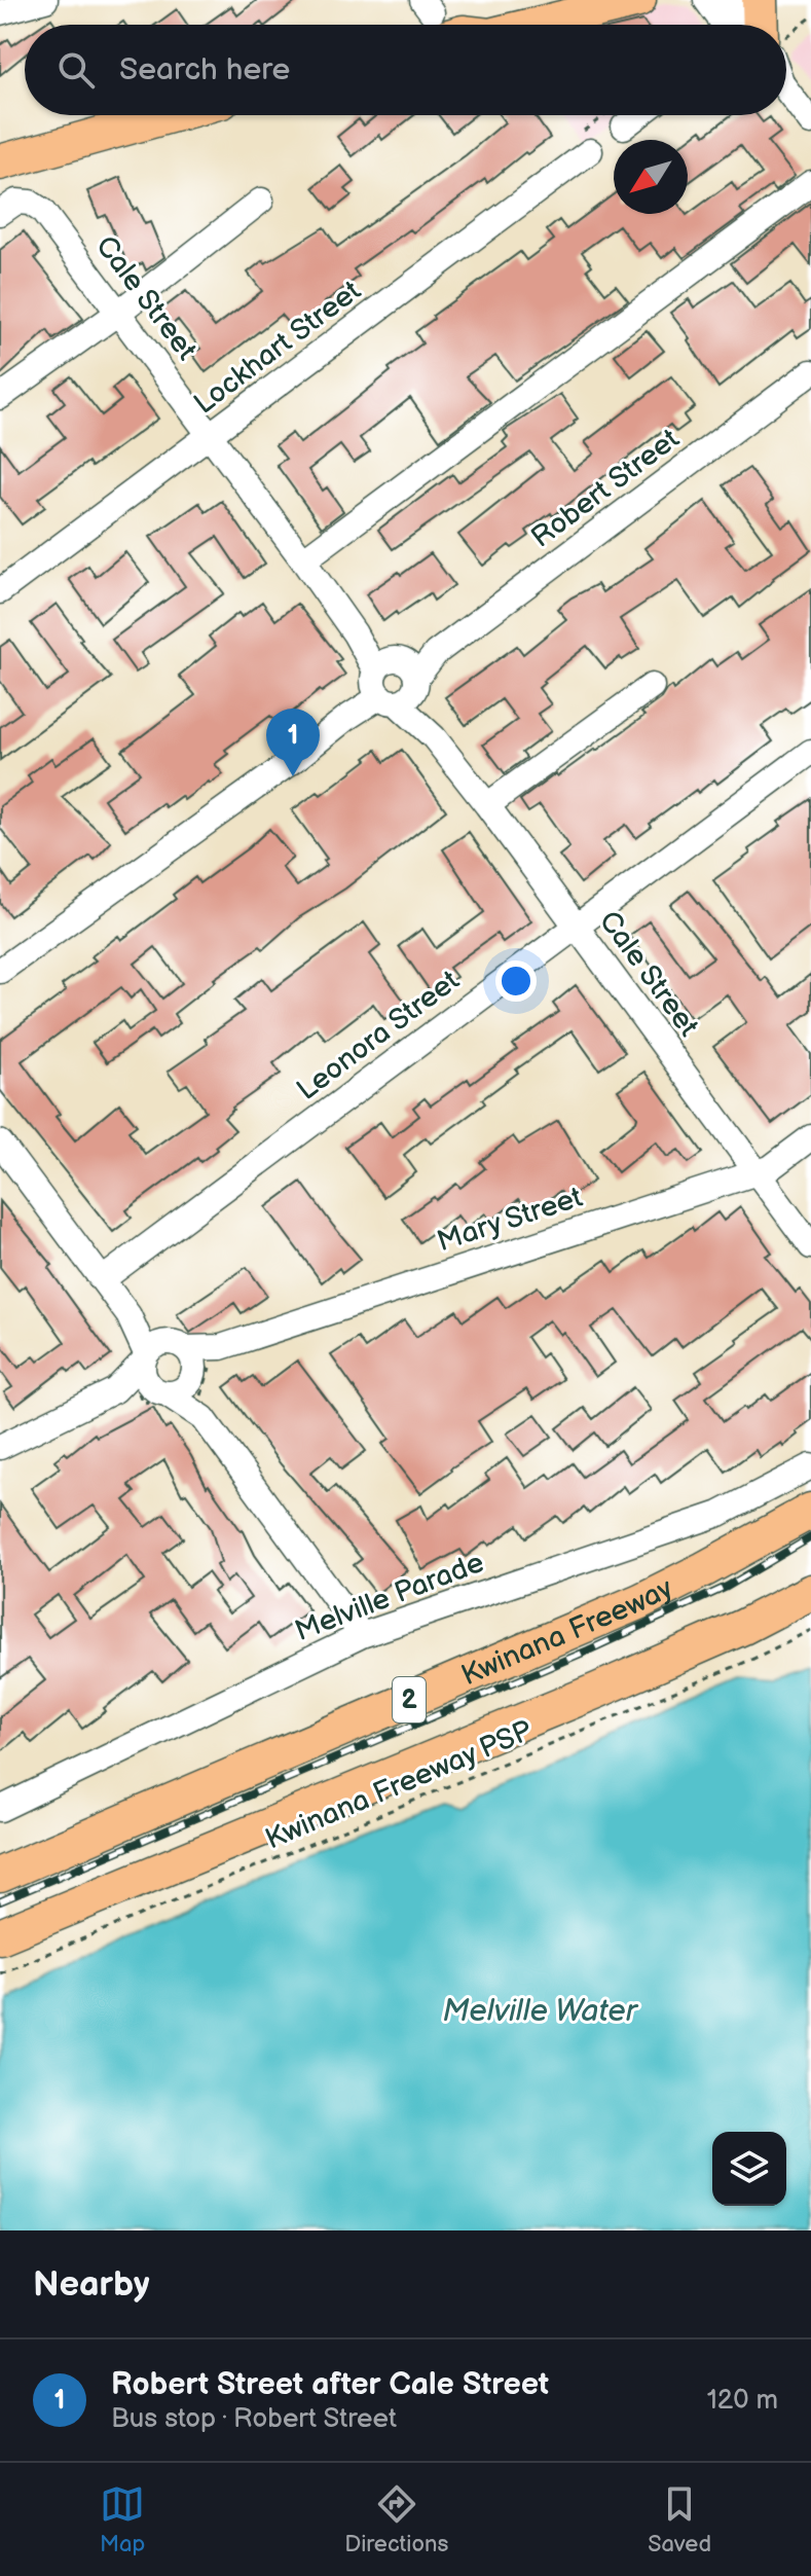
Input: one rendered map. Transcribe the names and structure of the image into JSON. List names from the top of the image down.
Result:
{
  "streets": {
    "highway": ["Kwinana Freeway", "2"],
    "street": [
      "Cale Street",
      "Lockhart Street",
      "Robert Street",
      "Leonora Street",
      "Mary Street",
      "Melville Parade"
    ],
    "path": ["Kwinana Freeway PSP"]
  },
  "crossings": [
    ["Cale Street", "Lockhart Street"],
    ["Cale Street", "Robert Street"],
    ["Cale Street", "Leonora Street"],
    ["Cale Street", "Mary Street"]
  ],
  "water": ["Melville Water"],
  "north": "bottom left",
  "page": {
    "search": "Search here",
    "pins": "1",
    "heading": "Nearby",
    "list": [
      {
        "mark": "1",
        "name": "Robert Street after Cale Street",
        "note": "Bus stop · Robert Street",
        "value": "120 m"
      }
    ],
    "nav": ["Map", "Directions", "Saved"]
  }
}
